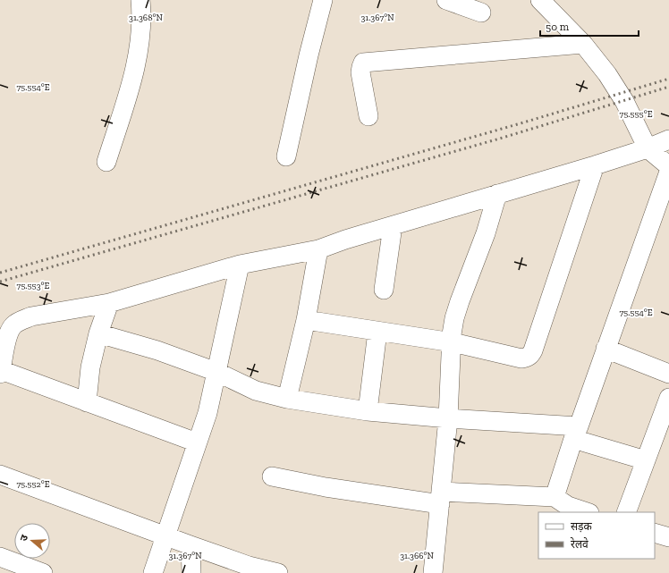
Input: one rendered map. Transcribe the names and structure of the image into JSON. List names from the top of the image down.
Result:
{
  "legend": ["सड़क", "रेलवे"],
  "scale_bar": "50 m",
  "north": "left",
  "coordinates": [
    "31.368°N",
    "31.367°N",
    "75.554°E",
    "75.555°E",
    "75.553°E",
    "75.552°E",
    "31.366°N"
  ]
}
